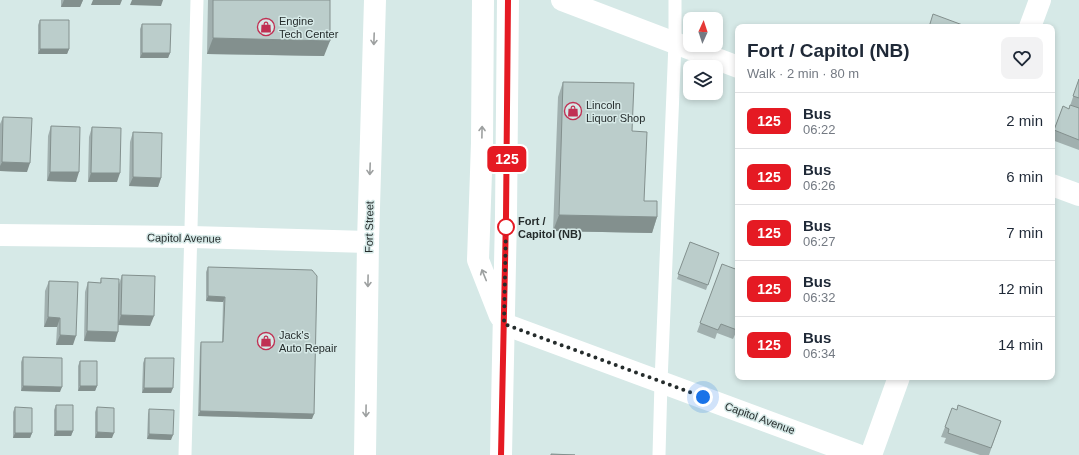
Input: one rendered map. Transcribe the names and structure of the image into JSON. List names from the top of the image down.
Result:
{
  "streets": {
    "main road": ["Fort Street", "Capitol Avenue"]
  },
  "crossings": [
    ["Fort Street", "Capitol Avenue"]
  ],
  "places": {
    "shop": ["Engine Tech Center", "Lincoln Liquor Shop", "Jack's Auto Repair"],
    "other": ["Fort / Capitol (NB)"]
  },
  "lines": ["bus line 125"],
  "north": "top",
  "page": {
    "on_map": "125",
    "heading": ["Fort / Capitol (NB)", "Walk · 2 min · 80 m"],
    "list": [
      {
        "mark": "125",
        "name": "Bus",
        "note": "06:22",
        "value": "2 min"
      },
      {
        "mark": "125",
        "name": "Bus",
        "note": "06:26",
        "value": "6 min"
      },
      {
        "mark": "125",
        "name": "Bus",
        "note": "06:27",
        "value": "7 min"
      },
      {
        "mark": "125",
        "name": "Bus",
        "note": "06:32",
        "value": "12 min"
      },
      {
        "mark": "125",
        "name": "Bus",
        "note": "06:34",
        "value": "14 min"
      }
    ]
  }
}
